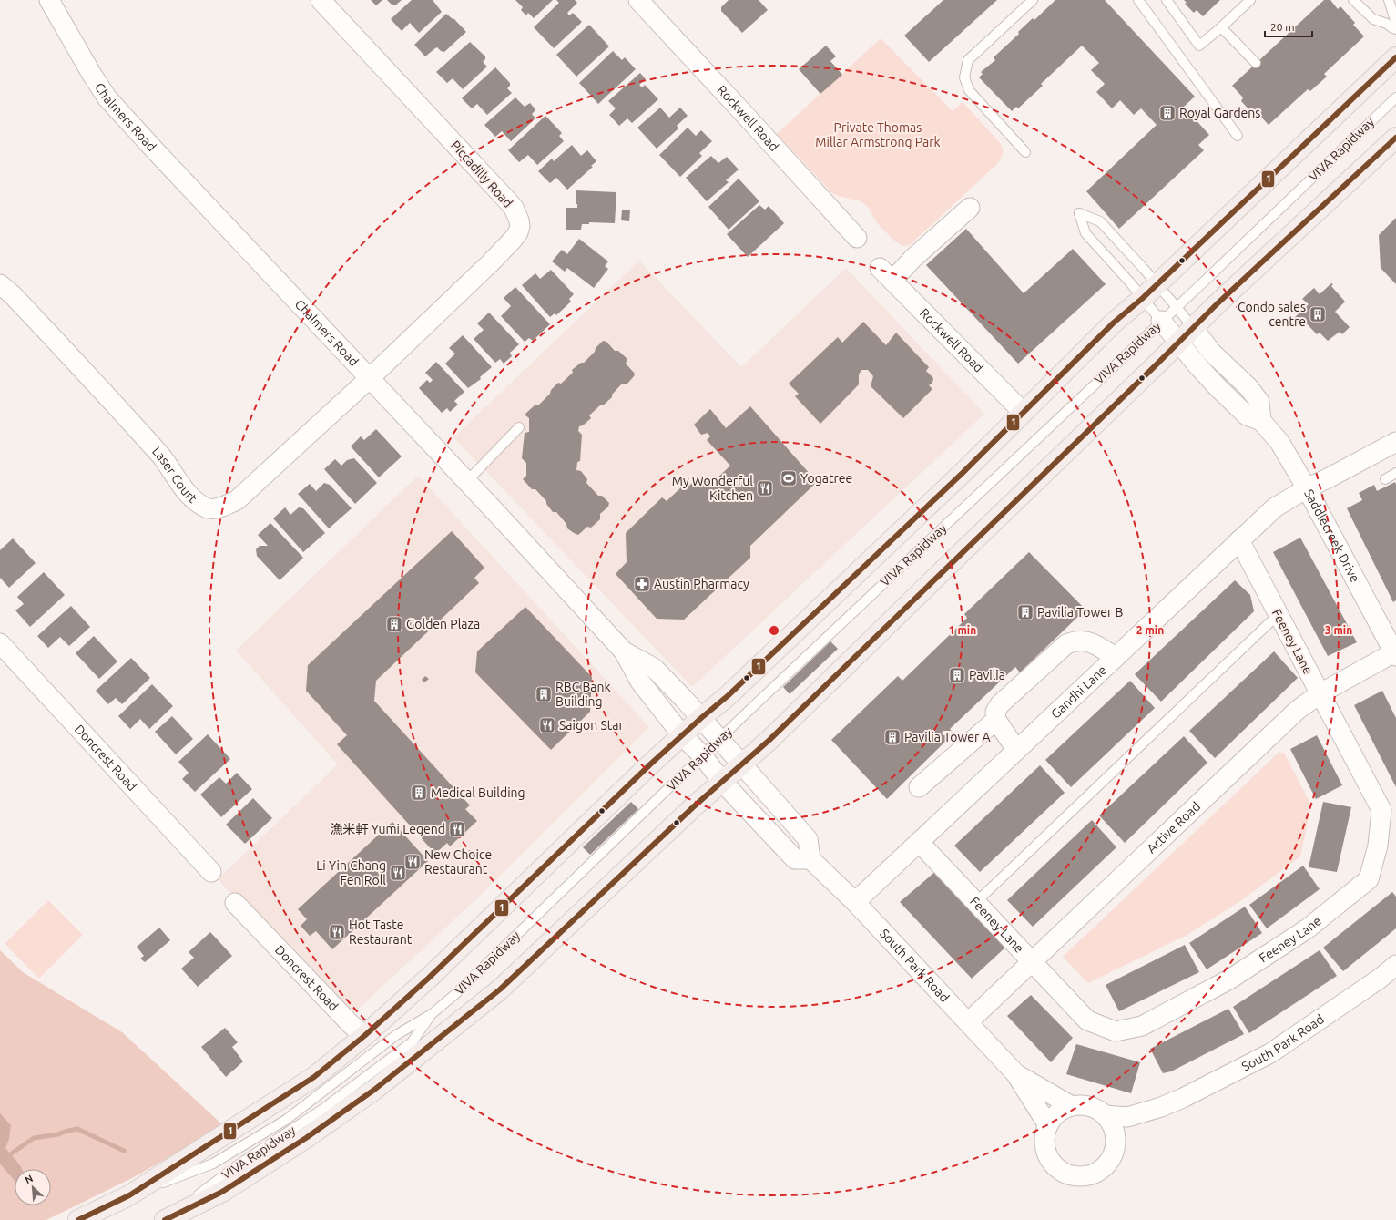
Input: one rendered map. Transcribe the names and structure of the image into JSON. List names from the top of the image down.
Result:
{
  "streets": {
    "street": [
      "Chalmers Road",
      "Rockwell Road",
      "Piccadilly Road",
      "Laser Court",
      "Saddlecreek Drive",
      "Feeney Lane",
      "Gandhi Lane",
      "Doncrest Road",
      "Active Road",
      "South Park Road"
    ],
    "lane": ["VIVA Rapidway"]
  },
  "crossings": [
    ["Chalmers Road", "VIVA Rapidway"],
    ["Chalmers Road", "Piccadilly Road"],
    ["Chalmers Road", "Laser Court"],
    ["VIVA Rapidway", "Saddlecreek Drive"],
    ["Piccadilly Road", "Laser Court"],
    ["Saddlecreek Drive", "Gandhi Lane"],
    ["Saddlecreek Drive", "Active Road"],
    ["Feeney Lane", "Gandhi Lane"],
    ["Feeney Lane", "Active Road"],
    ["Gandhi Lane", "South Park Road"],
    ["Active Road", "South Park Road"]
  ],
  "parks": ["Private Thomas Millar Armstrong Park"],
  "places": {
    "building": [
      "Royal Gardens",
      "Condo sales centre",
      "Pavilia Tower B",
      "Golden Plaza",
      "Pavilia",
      "RBC Bank Building",
      "Pavilia Tower A",
      "Medical Building"
    ],
    "sports": ["Yogatree"],
    "restaurant": [
      "My Wonderful Kitchen",
      "Saigon Star",
      "漁米軒 Yumi Legend",
      "New Choice Restaurant",
      "Li Yin Chang Fen Roll",
      "Hot Taste Restaurant"
    ],
    "pharmacy": ["Austin Pharmacy"]
  },
  "lines": ["transit line 1"],
  "scale_bar": "20 m",
  "north": "top left",
  "rings": ["1 min", "2 min", "3 min"]
}
